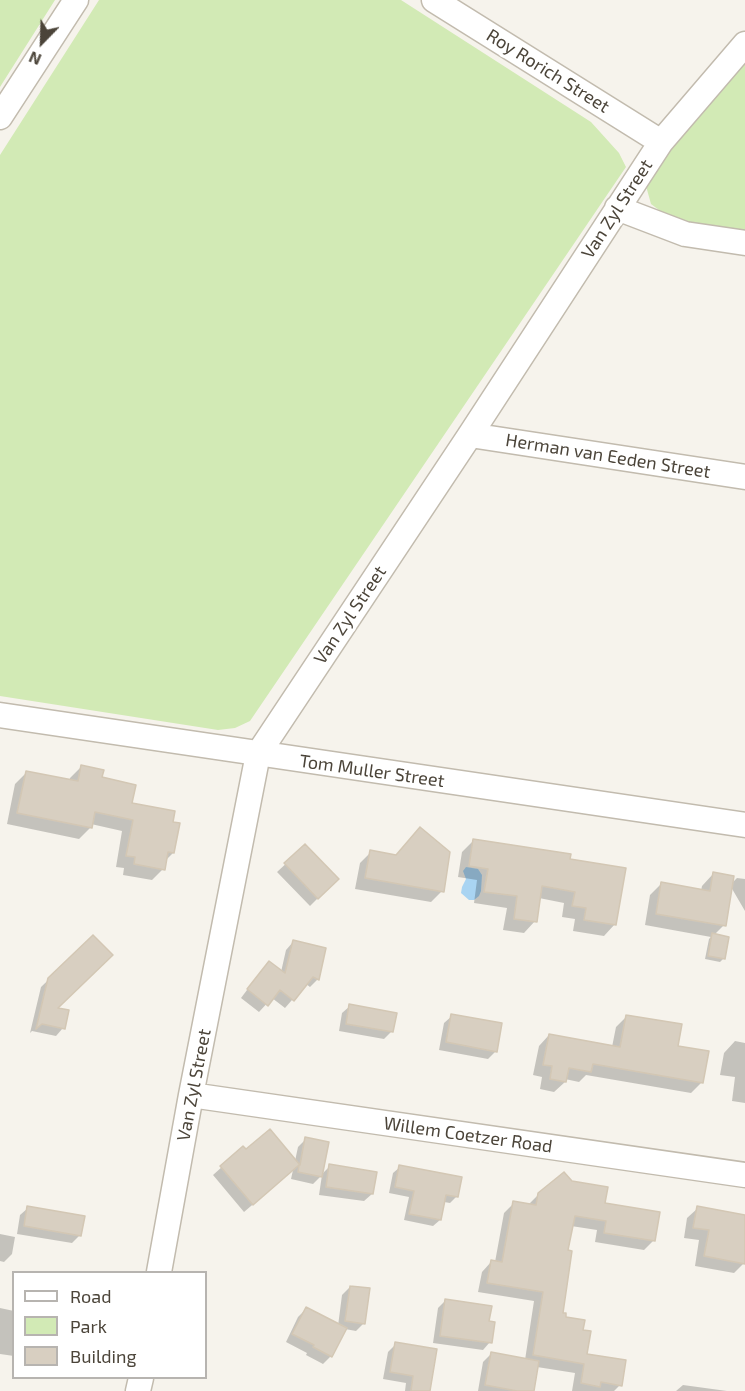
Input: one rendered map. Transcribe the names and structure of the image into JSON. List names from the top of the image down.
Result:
{
  "streets": {
    "street": [
      "Roy Rorich Street",
      "Van Zyl Street",
      "Herman van Eeden Street",
      "Tom Muller Street",
      "Willem Coetzer Road"
    ]
  },
  "crossings": [
    ["Roy Rorich Street", "Van Zyl Street"],
    ["Van Zyl Street", "Herman van Eeden Street"],
    ["Van Zyl Street", "Tom Muller Street"],
    ["Van Zyl Street", "Willem Coetzer Road"]
  ],
  "legend": ["Road", "Park", "Building"],
  "north": "bottom left"
}
